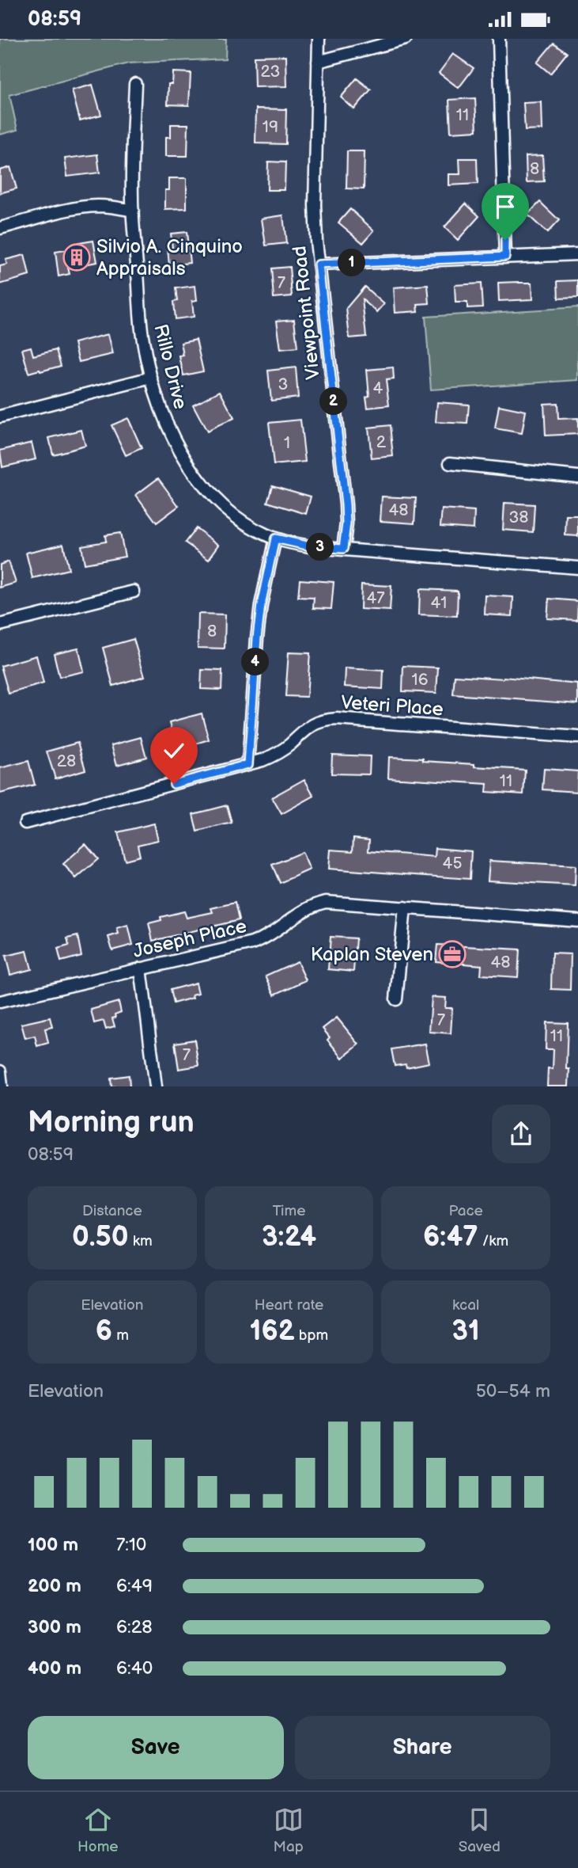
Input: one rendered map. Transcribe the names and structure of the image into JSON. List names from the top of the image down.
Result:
{
  "streets": {
    "street": [
      "Viewpoint Road",
      "Rillo Drive",
      "Veteri Place",
      "Joseph Place"
    ]
  },
  "crossings": [
    ["Viewpoint Road", "Rillo Drive"]
  ],
  "places": {
    "building": ["Silvio A. Cinquino Appraisals"],
    "office": ["Kaplan Steven"]
  },
  "house_numbers": [
    "23",
    "11",
    "19",
    "8",
    "7",
    "3",
    "4",
    "2",
    "1",
    "48",
    "38",
    "47",
    "41",
    "8",
    "16",
    "28",
    "11",
    "45",
    "48",
    "7",
    "11",
    "7"
  ],
  "page": {
    "status": "08:59",
    "pins": [
      "1",
      "2",
      "3",
      "4"
    ],
    "heading": ["Morning run", "08:59"],
    "stats": [
      ["Distance", "0.50 km"],
      ["Time", "3:24"],
      ["Pace", "6:47 /km"],
      ["Elevation", "6 m"],
      ["Heart rate", "162 bpm"],
      ["kcal", "31"]
    ],
    "chart": ["Elevation", "50–54 m"],
    "list": [
      {
        "name": "100 m",
        "note": "7:10"
      },
      {
        "name": "200 m",
        "note": "6:49"
      },
      {
        "name": "300 m",
        "note": "6:28"
      },
      {
        "name": "400 m",
        "note": "6:40"
      }
    ],
    "buttons": ["Save", "Share"],
    "tabs": ["Home", "Map", "Saved"]
  }
}
